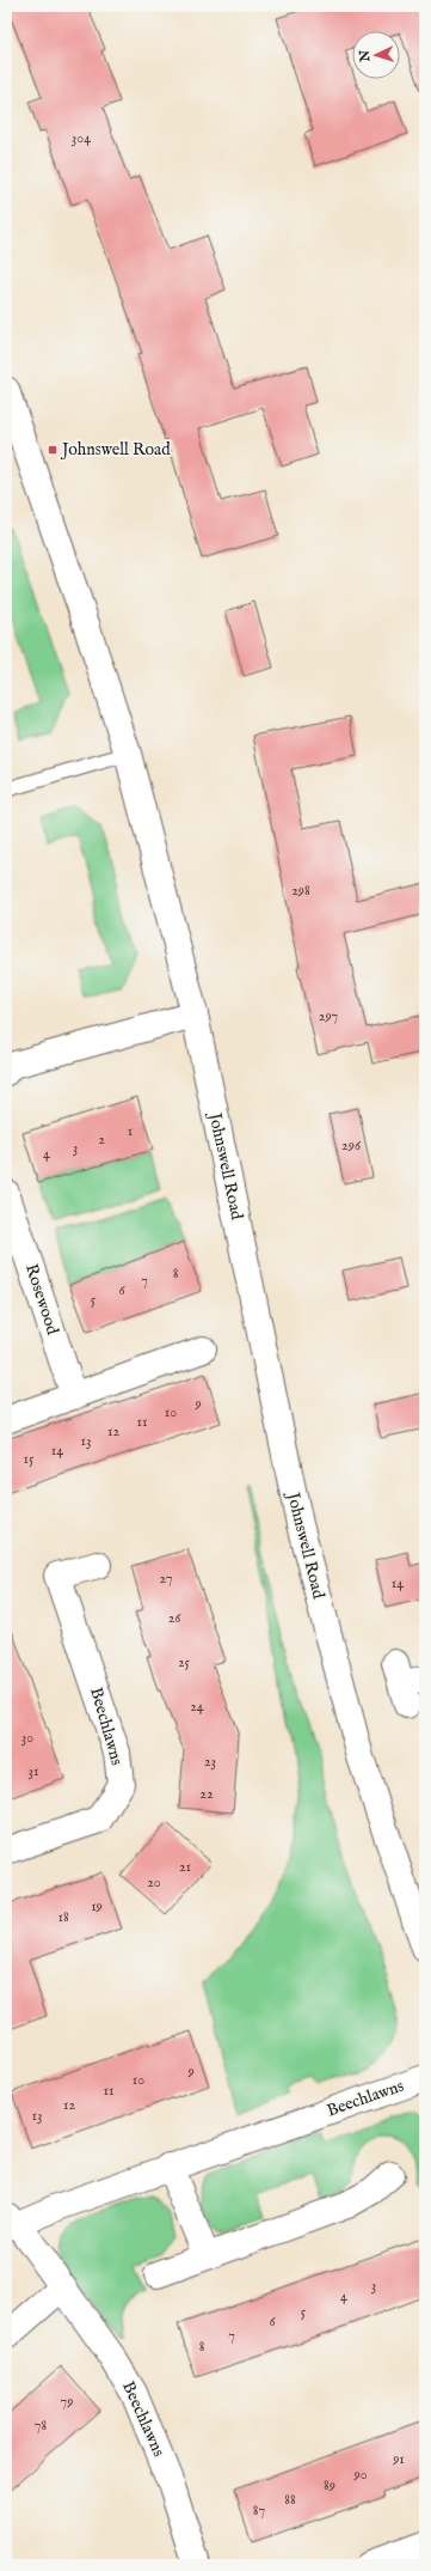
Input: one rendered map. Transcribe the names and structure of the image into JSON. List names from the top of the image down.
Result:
{
  "streets": {
    "street": ["Johnswell Road", "Rosewood", "Beechlawns"]
  },
  "places": {
    "transit": ["Johnswell Road"]
  },
  "house_numbers": [
    "304",
    "298",
    "297",
    "1",
    "2",
    "296",
    "3",
    "4",
    "8",
    "7",
    "6",
    "5",
    "9",
    "10",
    "11",
    "12",
    "13",
    "14",
    "15",
    "27",
    "14",
    "26",
    "25",
    "24",
    "30",
    "23",
    "31",
    "22",
    "21",
    "20",
    "19",
    "18",
    "9",
    "10",
    "11",
    "12",
    "13",
    "3",
    "4",
    "5",
    "6",
    "7",
    "8",
    "79",
    "78",
    "91",
    "90",
    "89",
    "88",
    "87"
  ],
  "north": "left"
}
